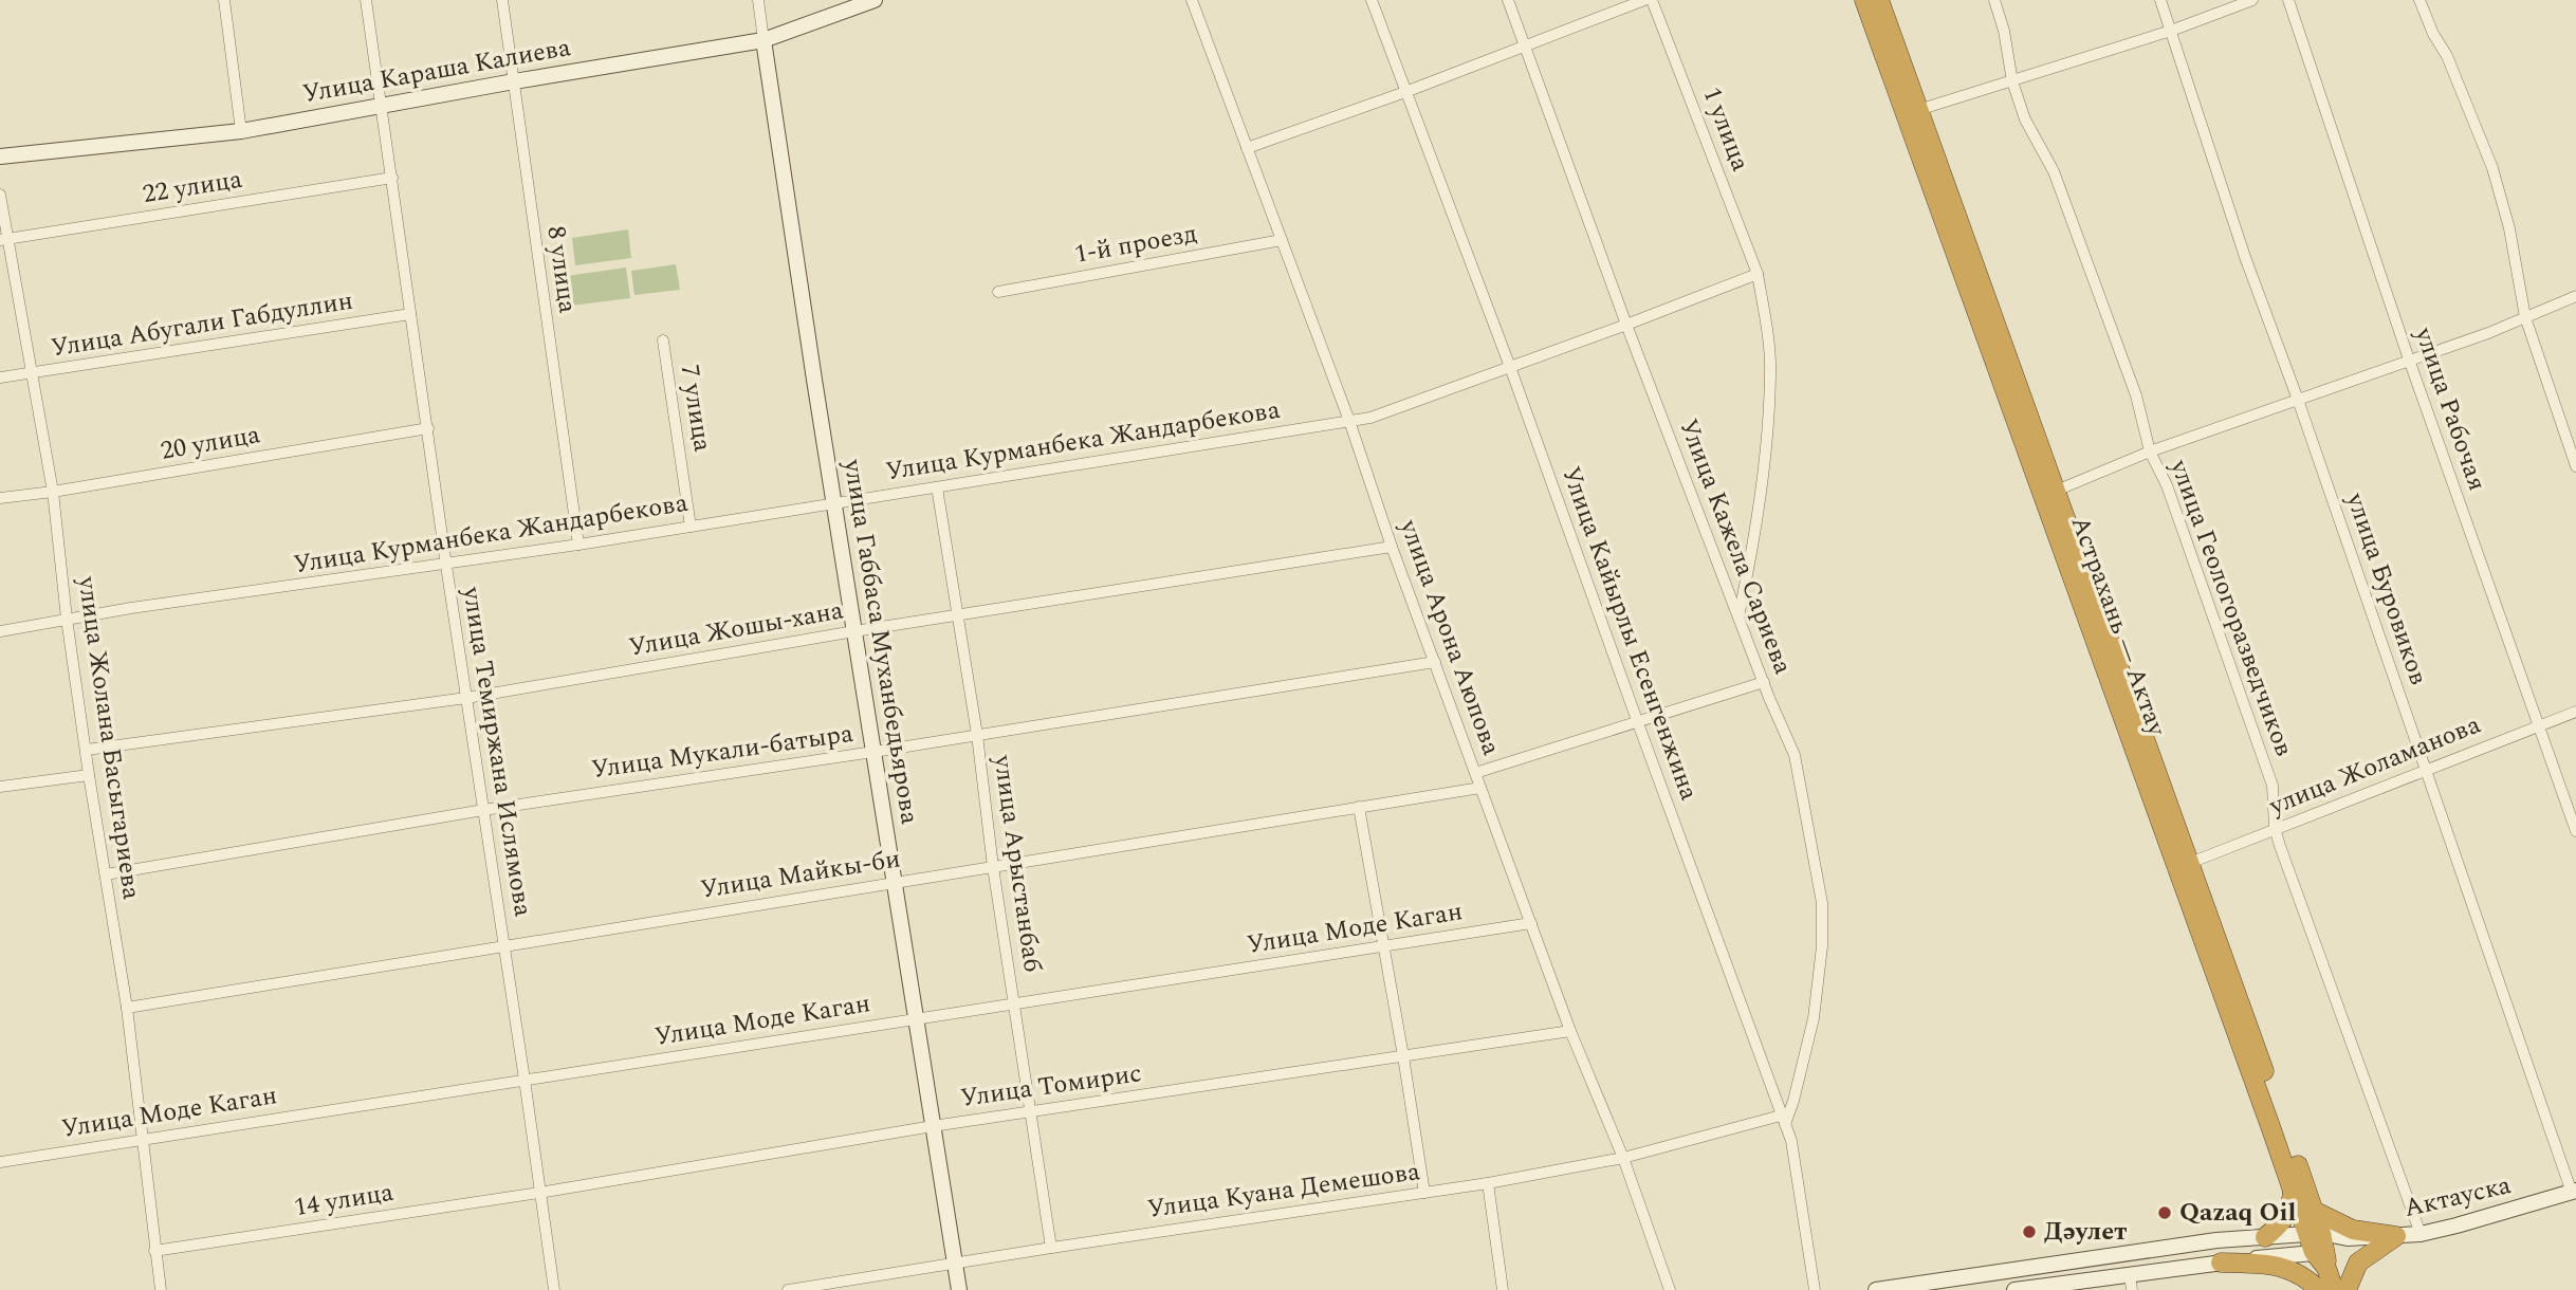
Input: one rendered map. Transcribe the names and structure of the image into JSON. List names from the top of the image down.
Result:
{
  "streets": {
    "highway": ["Астрахань — Актау"],
    "street": [
      "Улица Караша Калиева",
      "1 улица",
      "22 улица",
      "1-й проезд",
      "8 улица",
      "Улица Абугали Габдуллин",
      "7 улица",
      "улица Рабочая",
      "Улица Курманбека Жандарбекова",
      "20 улица",
      "Улица Кажела Сариева",
      "улица Буровиков",
      "улица Геологоразведчиков",
      "Улица Жошы-хана",
      "Улица Кайырлы Есенгенжина",
      "улица Арона Аюпова",
      "улица Габбаса Муханбедьярова",
      "улица Жолана Басыгариева",
      "улица Темиржана Ислямова",
      "Улица Мукали-батыра",
      "улица Жоламанова",
      "улица Арыстанбаб",
      "Улица Майкы-би",
      "Улица Моде Каган",
      "Улица Томирис",
      "Улица Куана Демешова",
      "Актауска",
      "14 улица"
    ]
  },
  "crossings": [
    ["Улица Караша Калиева", "8 улица"],
    ["Улица Караша Калиева", "улица Габбаса Муханбедьярова"],
    ["Улица Караша Калиева", "улица Темиржана Ислямова"],
    ["1 улица", "Улица Курманбека Жандарбекова"],
    ["1 улица", "Улица Кажела Сариева"],
    ["22 улица", "улица Жолана Басыгариева"],
    ["22 улица", "улица Темиржана Ислямова"],
    ["1-й проезд", "улица Арона Аюпова"],
    ["8 улица", "Улица Курманбека Жандарбекова"],
    ["Улица Абугали Габдуллин", "улица Жолана Басыгариева"],
    ["Улица Абугали Габдуллин", "улица Темиржана Ислямова"],
    ["7 улица", "Улица Курманбека Жандарбекова"],
    ["улица Рабочая", "улица Жоламанова"],
    ["Улица Курманбека Жандарбекова", "Улица Кажела Сариева"],
    ["Улица Курманбека Жандарбекова", "Улица Кайырлы Есенгенжина"],
    ["Улица Курманбека Жандарбекова", "улица Арона Аюпова"],
    ["Улица Курманбека Жандарбекова", "улица Габбаса Муханбедьярова"],
    ["Улица Курманбека Жандарбекова", "улица Жолана Басыгариева"],
    ["Улица Курманбека Жандарбекова", "улица Темиржана Ислямова"],
    ["Улица Курманбека Жандарбекова", "улица Арыстанбаб"],
    ["20 улица", "улица Жолана Басыгариева"],
    ["20 улица", "улица Темиржана Ислямова"],
    ["Улица Кажела Сариева", "Улица Кайырлы Есенгенжина"],
    ["Улица Кажела Сариева", "Улица Куана Демешова"],
    ["улица Буровиков", "улица Жоламанова"],
    ["улица Буровиков", "Актауска"],
    ["улица Геологоразведчиков", "улица Жоламанова"],
    ["улица Геологоразведчиков", "Актауска"],
    ["Астрахань — Актау", "улица Жоламанова"],
    ["Астрахань — Актау", "Актауска"],
    ["Улица Жошы-хана", "улица Арона Аюпова"],
    ["Улица Жошы-хана", "улица Габбаса Муханбедьярова"],
    ["Улица Жошы-хана", "улица Жолана Басыгариева"],
    ["Улица Жошы-хана", "улица Темиржана Ислямова"],
    ["Улица Жошы-хана", "улица Арыстанбаб"],
    ["Улица Кайырлы Есенгенжина", "Улица Куана Демешова"],
    ["улица Арона Аюпова", "Улица Мукали-батыра"],
    ["улица Арона Аюпова", "Улица Майкы-би"],
    ["улица Арона Аюпова", "Улица Моде Каган"],
    ["улица Арона Аюпова", "Улица Томирис"],
    ["улица Арона Аюпова", "Улица Куана Демешова"],
    ["улица Габбаса Муханбедьярова", "Улица Мукали-батыра"],
    ["улица Габбаса Муханбедьярова", "Улица Майкы-би"],
    ["улица Габбаса Муханбедьярова", "Улица Моде Каган"],
    ["улица Габбаса Муханбедьярова", "Улица Томирис"],
    ["улица Габбаса Муханбедьярова", "Улица Куана Демешова"],
    ["улица Жолана Басыгариева", "Улица Мукали-батыра"],
    ["улица Жолана Басыгариева", "Улица Майкы-би"],
    ["улица Жолана Басыгариева", "Улица Моде Каган"],
    ["улица Жолана Басыгариева", "14 улица"],
    ["улица Темиржана Ислямова", "Улица Мукали-батыра"],
    ["улица Темиржана Ислямова", "Улица Майкы-би"],
    ["улица Темиржана Ислямова", "Улица Моде Каган"],
    ["улица Темиржана Ислямова", "Улица Томирис"],
    ["улица Темиржана Ислямова", "14 улица"],
    ["Улица Мукали-батыра", "улица Арыстанбаб"],
    ["улица Арыстанбаб", "Улица Майкы-би"],
    ["улица Арыстанбаб", "Улица Моде Каган"],
    ["улица Арыстанбаб", "Улица Томирис"],
    ["улица Арыстанбаб", "Улица Куана Демешова"],
    ["Улица Томирис", "14 улица"]
  ],
  "places": ["Qazaq Oil", "Дәулет"]
}
